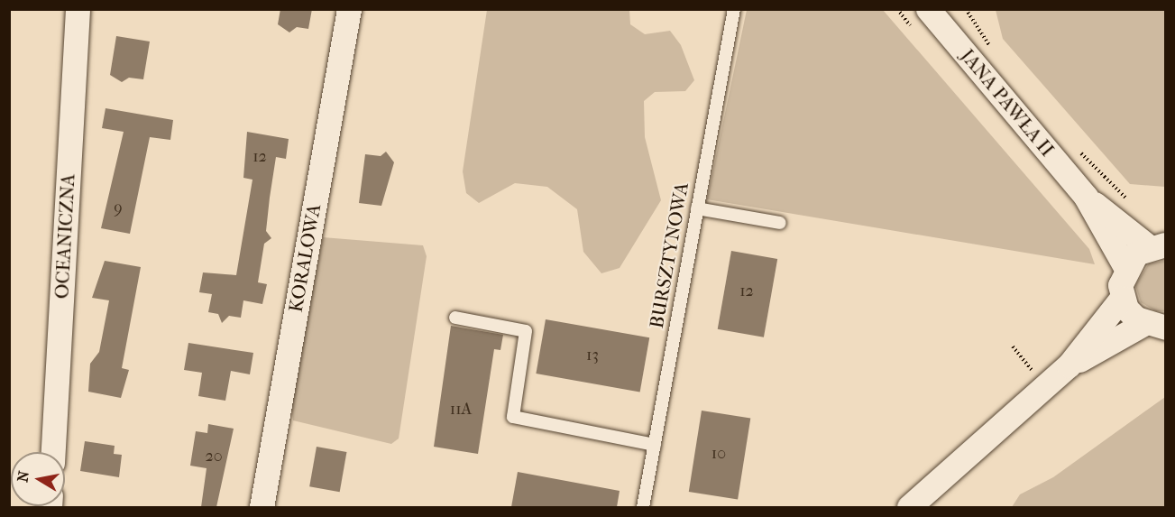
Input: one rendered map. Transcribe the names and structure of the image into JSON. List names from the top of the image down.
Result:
{
  "streets": {
    "street": ["JANA PAWŁA II", "OCEANICZNA", "KORALOWA"],
    "lane": ["BURSZTYNOWA"]
  },
  "house_numbers": [
    "12",
    "9",
    "12",
    "13",
    "11A",
    "10",
    "20"
  ],
  "north": "left"
}
